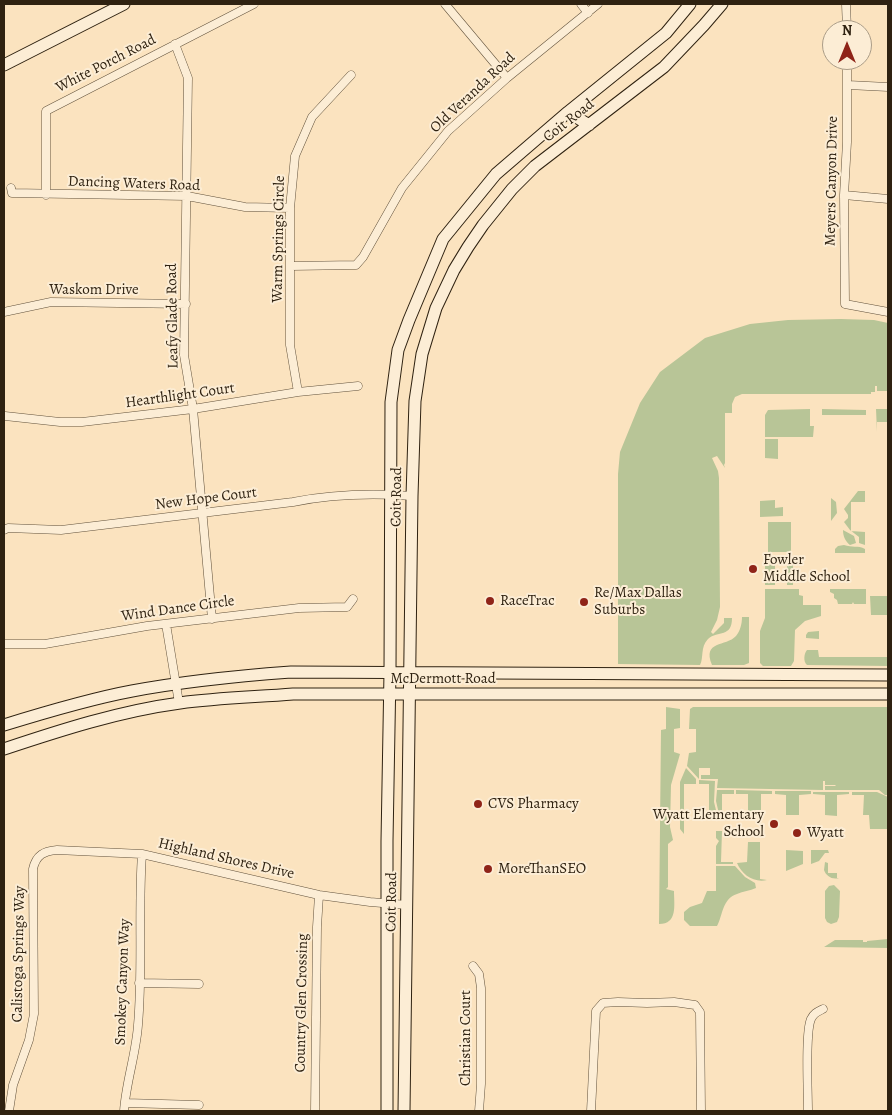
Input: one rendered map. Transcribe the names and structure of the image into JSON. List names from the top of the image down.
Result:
{
  "streets": {
    "main road": ["Coit Road", "McDermott Road"],
    "street": [
      "White Porch Road",
      "Old Veranda Road",
      "Meyers Canyon Drive",
      "Dancing Waters Road",
      "Warm Springs Circle",
      "Waskom Drive",
      "Leafy Glade Road",
      "Hearthlight Court",
      "New Hope Court",
      "Wind Dance Circle",
      "Highland Shores Drive",
      "Calistoga Springs Way",
      "Smokey Canyon Way",
      "Country Glen Crossing",
      "Christian Court"
    ]
  },
  "crossings": [
    ["White Porch Road", "Dancing Waters Road"],
    ["White Porch Road", "Leafy Glade Road"],
    ["Old Veranda Road", "Warm Springs Circle"],
    ["Coit Road", "New Hope Court"],
    ["Coit Road", "McDermott Road"],
    ["Coit Road", "Highland Shores Drive"],
    ["Dancing Waters Road", "Warm Springs Circle"],
    ["Dancing Waters Road", "Leafy Glade Road"],
    ["Warm Springs Circle", "Hearthlight Court"],
    ["Waskom Drive", "Leafy Glade Road"],
    ["Leafy Glade Road", "Hearthlight Court"],
    ["Leafy Glade Road", "New Hope Court"],
    ["Leafy Glade Road", "Wind Dance Circle"],
    ["Highland Shores Drive", "Calistoga Springs Way"],
    ["Highland Shores Drive", "Smokey Canyon Way"],
    ["Highland Shores Drive", "Country Glen Crossing"]
  ],
  "places": [
    "Fowler Middle School",
    "RaceTrac",
    "Re/Max Dallas Suburbs",
    "CVS Pharmacy",
    "Wyatt Elementary School",
    "Wyatt",
    "MoreThanSEO"
  ],
  "north": "top"
}
